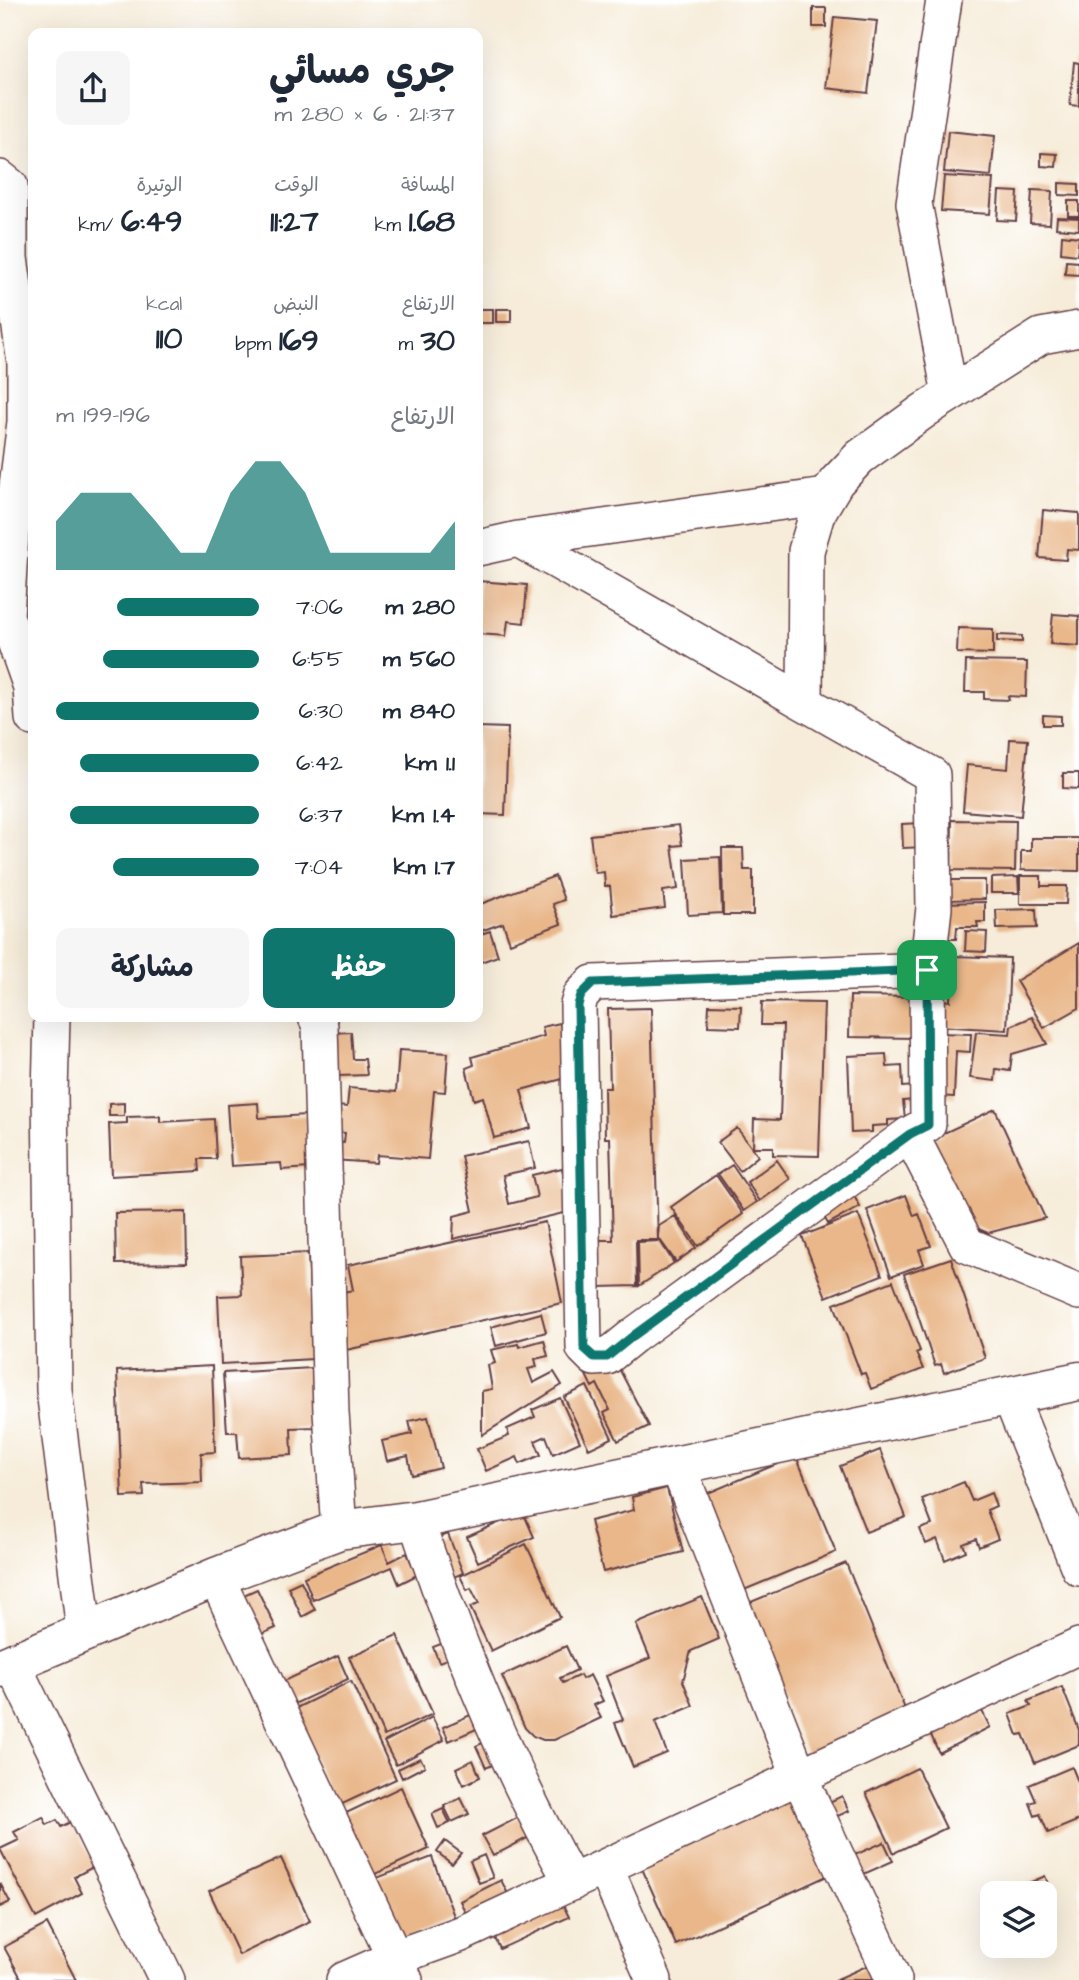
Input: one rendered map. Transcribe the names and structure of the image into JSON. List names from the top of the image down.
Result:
{
  "page": {
    "heading": ["جري مسائي", "21:37 · 6 × 280 m"],
    "stats": [
      ["المسافة", "1.68 km"],
      ["الوقت", "11:27"],
      ["الوتيرة", "6:49 /km"],
      ["الارتفاع", "30 m"],
      ["النبض", "169 bpm"],
      ["kcal", "110"]
    ],
    "chart": ["الارتفاع", "196–199 m"],
    "list": [
      {
        "name": "280 m",
        "note": "7:06"
      },
      {
        "name": "560 m",
        "note": "6:55"
      },
      {
        "name": "840 m",
        "note": "6:30"
      },
      {
        "name": "1.1 km",
        "note": "6:42"
      },
      {
        "name": "1.4 km",
        "note": "6:37"
      },
      {
        "name": "1.7 km",
        "note": "7:04"
      }
    ],
    "buttons": ["حفظ", "مشاركة"]
  }
}
